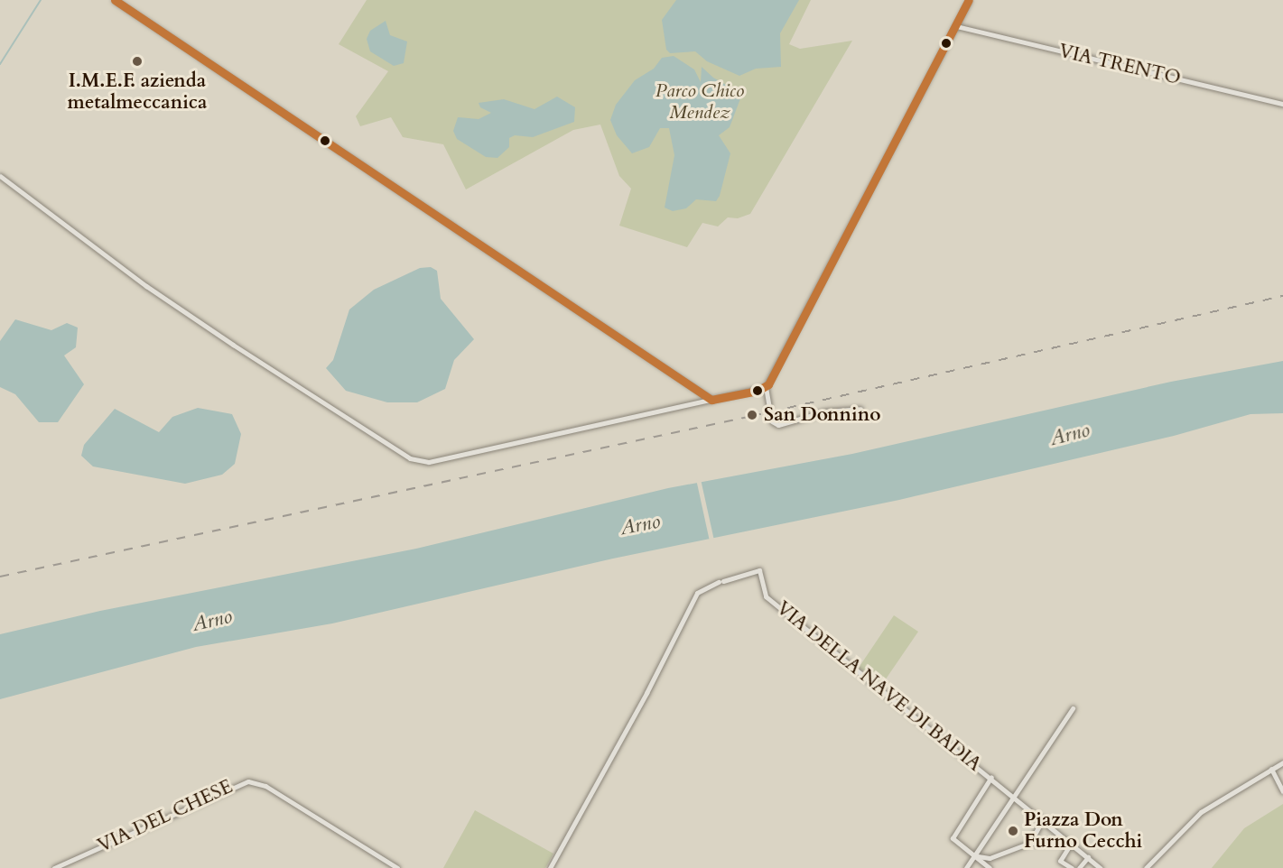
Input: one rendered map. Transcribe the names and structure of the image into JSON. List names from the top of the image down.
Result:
{
  "streets": {
    "street": ["VIA TRENTO", "VIA DELLA NAVE DI BADIA", "VIA DEL CHESE"]
  },
  "water": ["Arno"],
  "parks": ["Parco Chico Mendez"],
  "places": ["I.M.E.F. azienda metalmeccanica", "San Donnino", "Piazza Don Furno Cecchi"]
}
